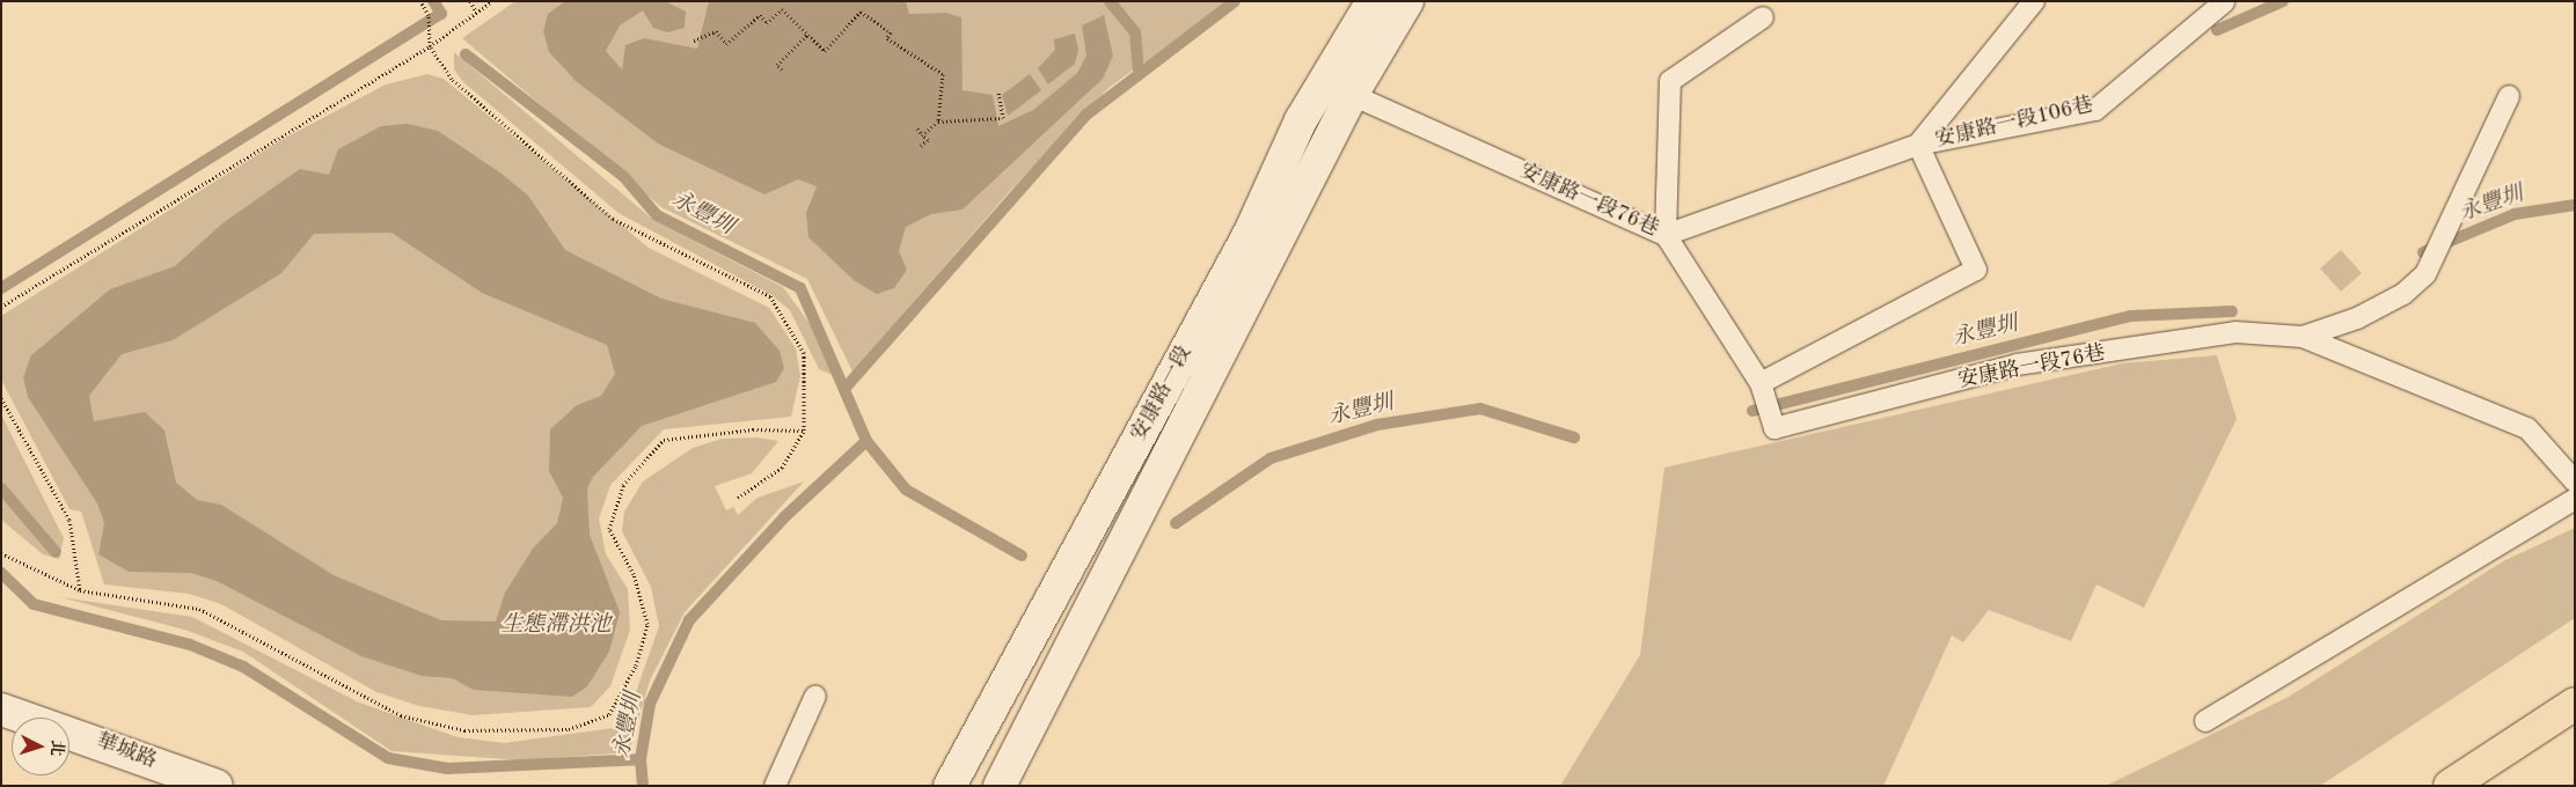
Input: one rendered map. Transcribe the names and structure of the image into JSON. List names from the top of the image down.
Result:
{
  "streets": {
    "main road": ["安康路一段", "華城路"],
    "lane": ["安康路一段106巷", "安康路一段76巷"]
  },
  "crossings": [
    ["安康路一段76巷", "安康路一段"]
  ],
  "water": ["永豐圳", "生態滯洪池"],
  "north": "right"
}
